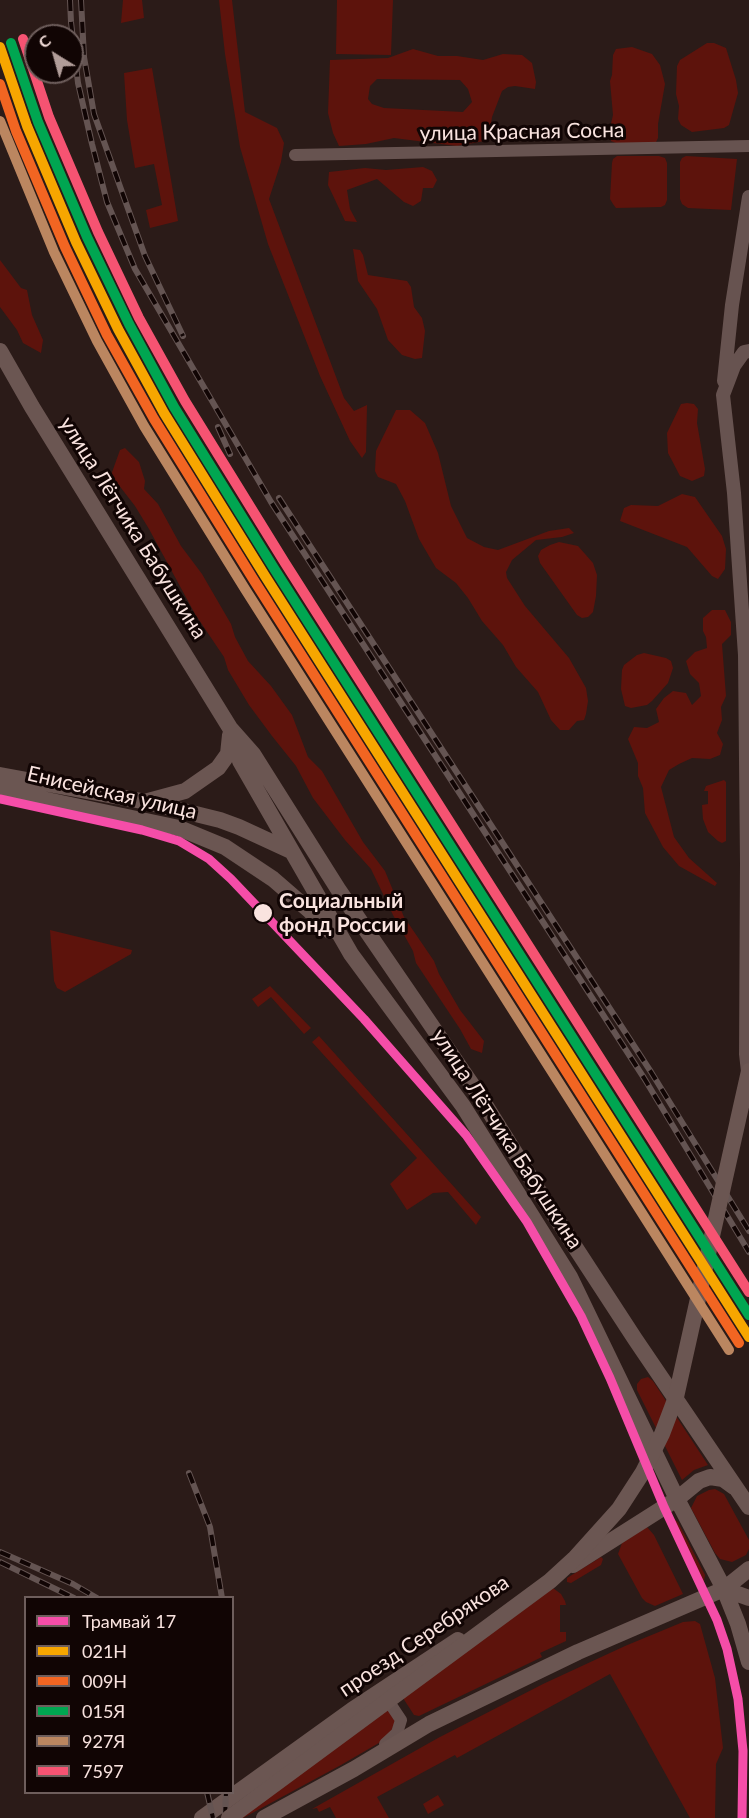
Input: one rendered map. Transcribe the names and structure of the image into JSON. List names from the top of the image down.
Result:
{
  "streets": {
    "main road": ["улица Лётчика Бабушкина", "Енисейская улица", "проезд Серебрякова"],
    "street": ["улица Красная Сосна"]
  },
  "crossings": [
    ["улица Лётчика Бабушкина", "Енисейская улица"],
    ["улица Лётчика Бабушкина", "проезд Серебрякова"]
  ],
  "places": ["Социальный фонд России"],
  "lines": [
    "transit line 7597",
    "transit line 015Я",
    "transit line 021Н",
    "transit line 009Н",
    "transit line 927Я",
    "tram line 17"
  ],
  "legend": [
    "Трамвай 17",
    "021Н",
    "009Н",
    "015Я",
    "927Я",
    "7597"
  ],
  "north": "top left"
}
